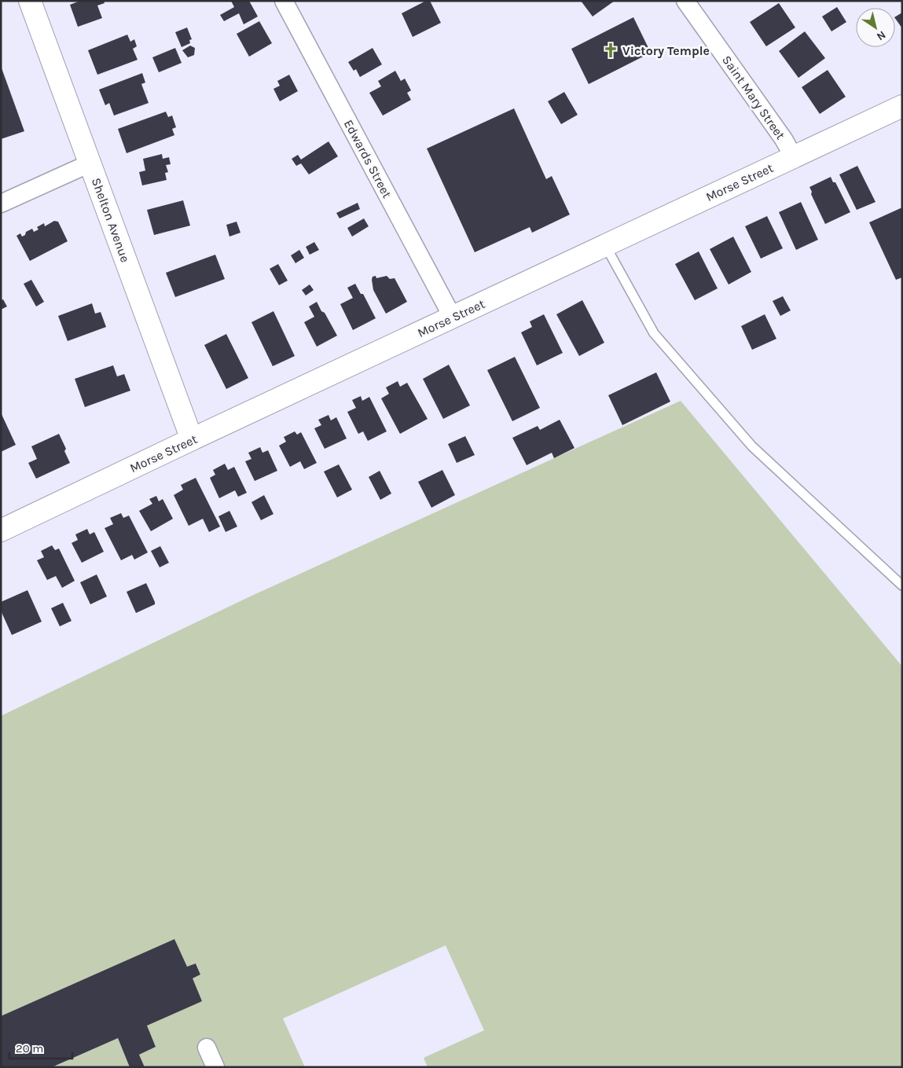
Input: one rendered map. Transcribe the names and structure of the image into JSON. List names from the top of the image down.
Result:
{
  "streets": {
    "main road": ["Morse Street", "Shelton Avenue"],
    "street": ["Saint Mary Street", "Edwards Street"]
  },
  "crossings": [
    ["Saint Mary Street", "Morse Street"],
    ["Edwards Street", "Morse Street"],
    ["Morse Street", "Shelton Avenue"]
  ],
  "places": {
    "church": ["Victory Temple"]
  },
  "scale_bar": "20 m",
  "north": "bottom right"
}
